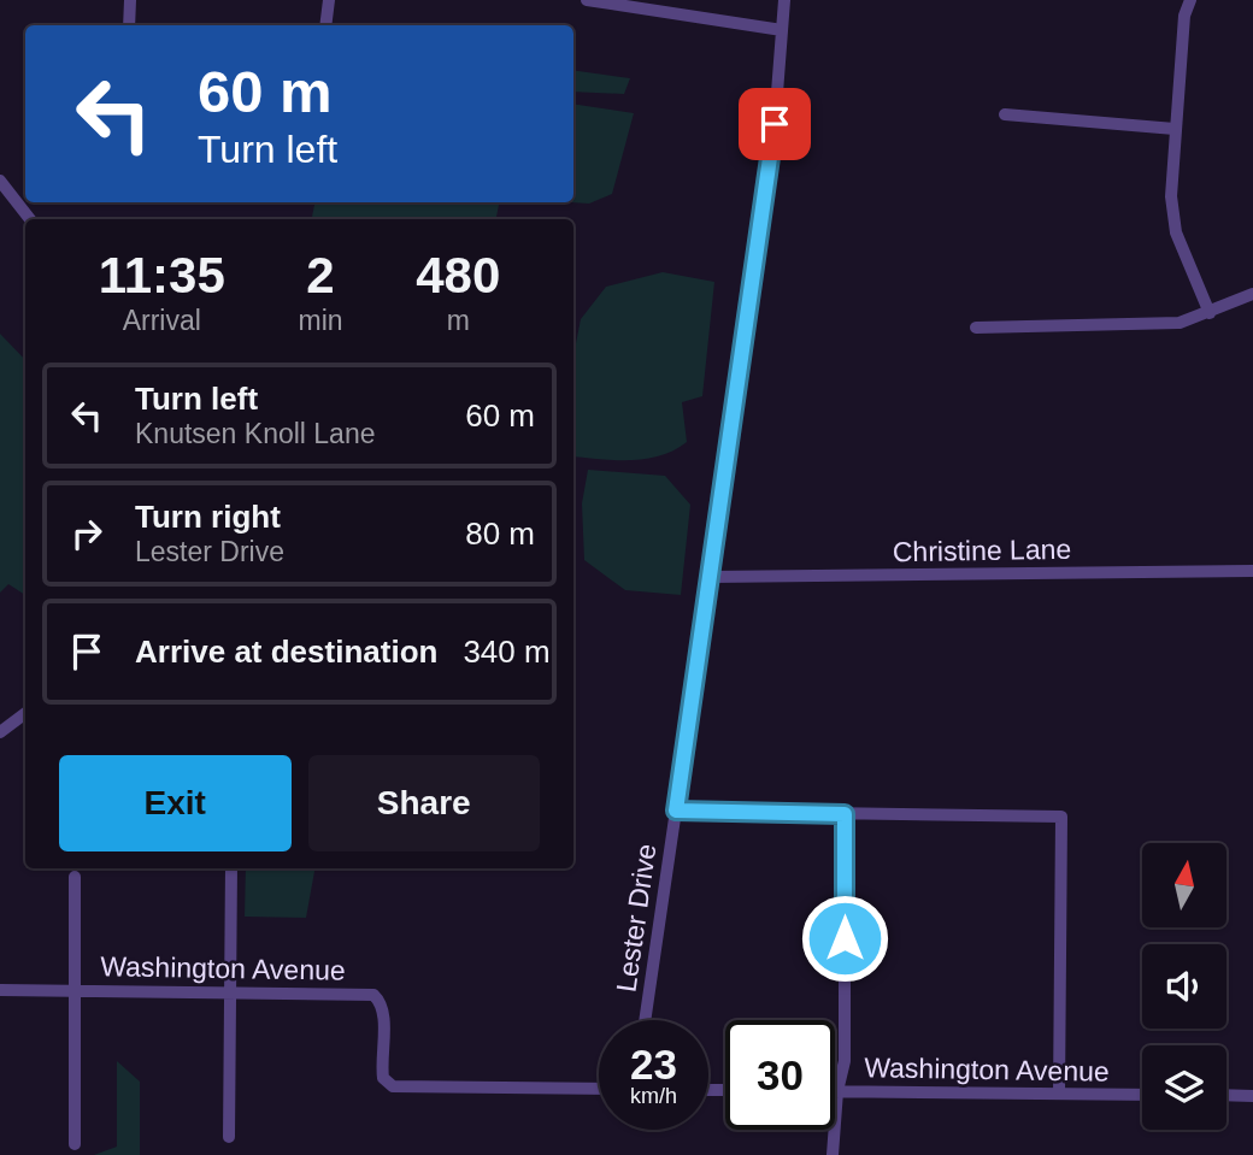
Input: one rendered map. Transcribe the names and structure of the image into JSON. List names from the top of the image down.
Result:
{
  "streets": {
    "street": ["Christine Lane", "Lester Drive", "Washington Avenue"]
  },
  "crossings": [
    ["Christine Lane", "Lester Drive"]
  ],
  "north": "top",
  "page": {
    "turn": ["60 m", "Turn left"],
    "eta": [
      "11:35",
      "Arrival",
      "2",
      "min",
      "480",
      "m"
    ],
    "list": [
      {
        "name": "Turn left",
        "note": "Knutsen Knoll Lane",
        "value": "60 m"
      },
      {
        "name": "Turn right",
        "note": "Lester Drive",
        "value": "80 m"
      },
      {
        "name": "Arrive at destination",
        "value": "340 m"
      }
    ],
    "buttons": ["Exit", "Share"],
    "speed": "23 km/h",
    "limit": "30"
  }
}
